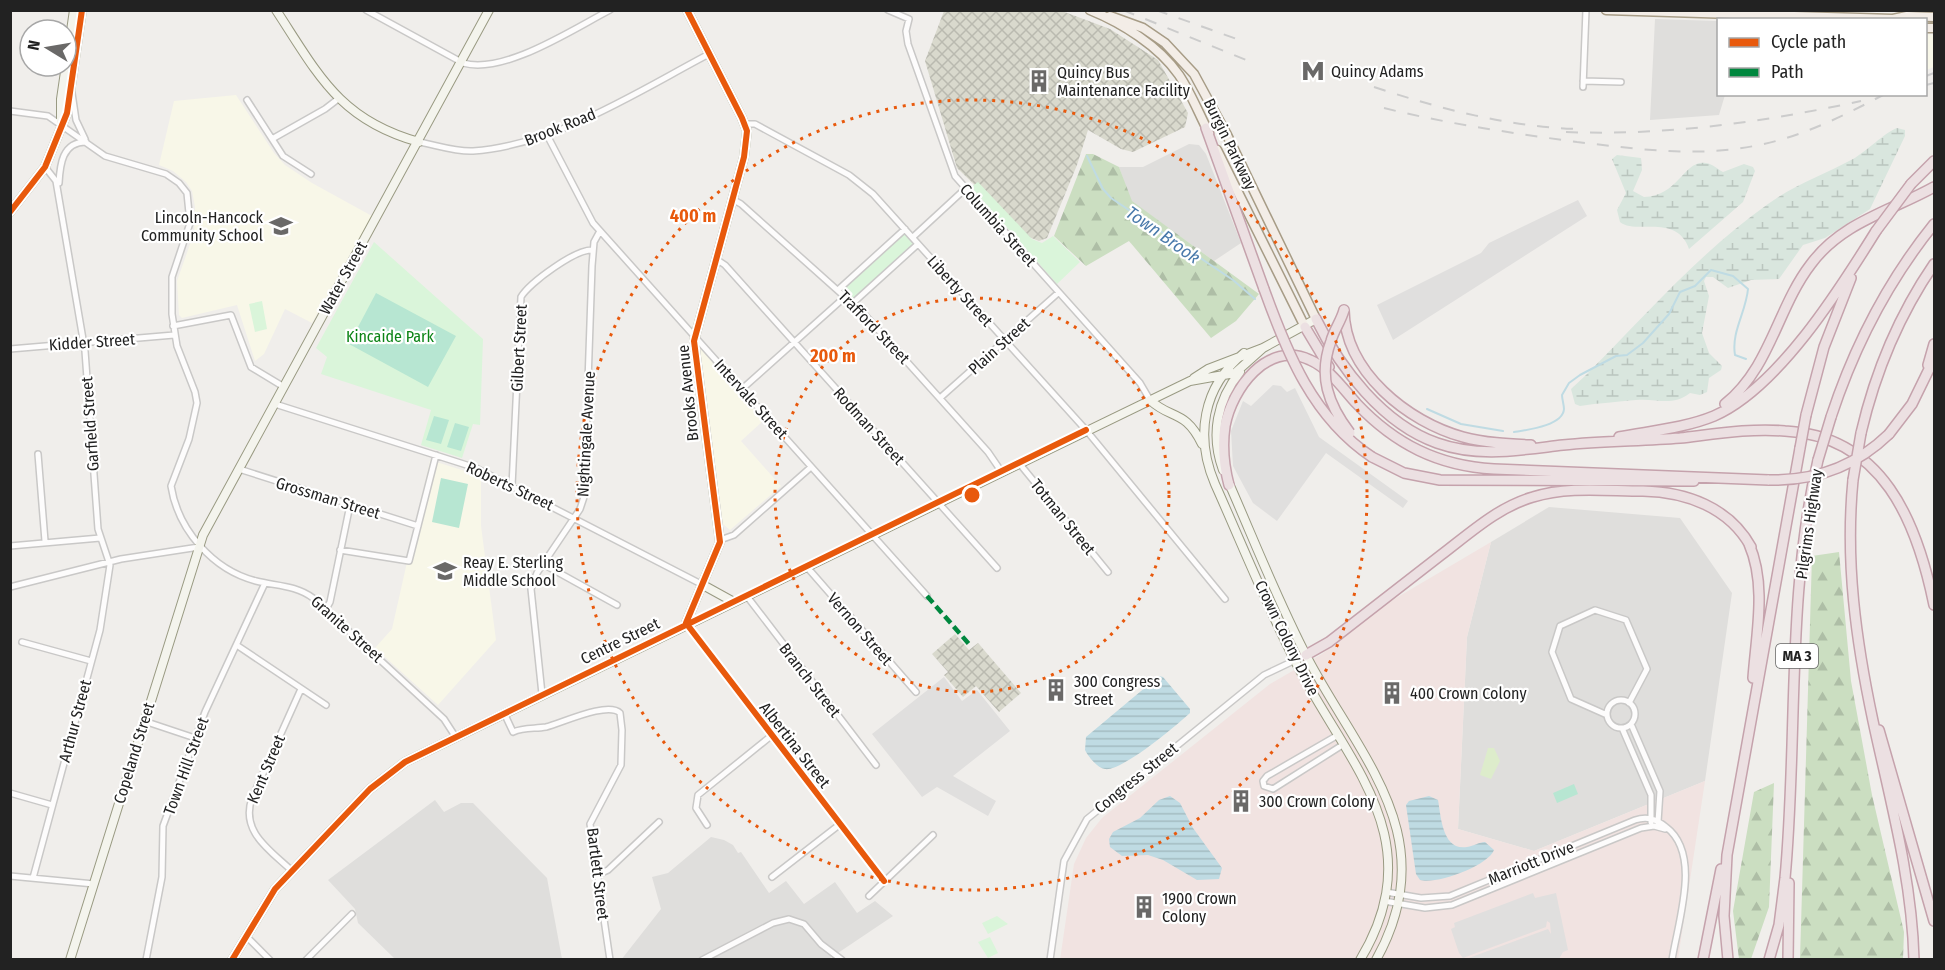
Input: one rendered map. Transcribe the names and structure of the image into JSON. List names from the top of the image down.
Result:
{
  "streets": {
    "highway": ["Pilgrims Highway", "MA 3"],
    "main road": [
      "Brook Road",
      "Burgin Parkway",
      "Water Street",
      "Brooks Avenue",
      "Roberts Street",
      "Crown Colony Drive",
      "Centre Street",
      "Copeland Street"
    ],
    "street": [
      "Columbia Street",
      "Liberty Street",
      "Trafford Street",
      "Kidder Street",
      "Plain Street",
      "Gilbert Street",
      "Intervale Street",
      "Garfield Street",
      "Rodman Street",
      "Nightingale Avenue",
      "Grossman Street",
      "Totman Street",
      "Granite Street",
      "Vernon Street",
      "Branch Street",
      "Arthur Street",
      "Albertina Street",
      "Town Hill Street",
      "Kent Street",
      "Congress Street",
      "Marriott Drive",
      "Bartlett Street"
    ]
  },
  "crossings": [
    ["Brook Road", "Water Street"],
    ["Brook Road", "Intervale Street"],
    ["Burgin Parkway", "Centre Street"],
    ["Columbia Street", "Plain Street"],
    ["Columbia Street", "Centre Street"],
    ["Water Street", "Roberts Street"],
    ["Water Street", "Grossman Street"],
    ["Water Street", "Granite Street"],
    ["Water Street", "Copeland Street"],
    ["Liberty Street", "Plain Street"],
    ["Liberty Street", "Brooks Avenue"],
    ["Liberty Street", "Centre Street"],
    ["Trafford Street", "Plain Street"],
    ["Trafford Street", "Brooks Avenue"],
    ["Trafford Street", "Centre Street"],
    ["Kidder Street", "Garfield Street"],
    ["Kidder Street", "Granite Street"],
    ["Gilbert Street", "Nightingale Avenue"],
    ["Gilbert Street", "Roberts Street"],
    ["Brooks Avenue", "Intervale Street"],
    ["Brooks Avenue", "Rodman Street"],
    ["Brooks Avenue", "Roberts Street"],
    ["Brooks Avenue", "Centre Street"],
    ["Brooks Avenue", "Albertina Street"],
    ["Intervale Street", "Nightingale Avenue"],
    ["Intervale Street", "Centre Street"],
    ["Garfield Street", "Granite Street"],
    ["Garfield Street", "Arthur Street"],
    ["Rodman Street", "Centre Street"],
    ["Nightingale Avenue", "Roberts Street"],
    ["Nightingale Avenue", "Centre Street"],
    ["Roberts Street", "Centre Street"],
    ["Totman Street", "Centre Street"],
    ["Pilgrims Highway", "MA 3"],
    ["Granite Street", "Centre Street"],
    ["Granite Street", "Copeland Street"],
    ["Granite Street", "Town Hill Street"],
    ["Vernon Street", "Centre Street"],
    ["Crown Colony Drive", "Centre Street"],
    ["Crown Colony Drive", "Congress Street"],
    ["Crown Colony Drive", "Marriott Drive"],
    ["Centre Street", "Branch Street"],
    ["Centre Street", "Albertina Street"],
    ["Centre Street", "Kent Street"],
    ["Centre Street", "Bartlett Street"]
  ],
  "water": ["Town Brook"],
  "parks": ["Kincaide Park"],
  "places": {
    "metro station": ["Quincy Adams"],
    "building": [
      "Quincy Bus Maintenance Facility",
      "300 Congress Street",
      "400 Crown Colony",
      "300 Crown Colony",
      "1900 Crown Colony"
    ],
    "school or university": ["Lincoln-Hancock Community School", "Reay E. Sterling Middle School"]
  },
  "legend": ["Cycle path", "Path"],
  "north": "left",
  "rings": ["400 m", "200 m"]
}
